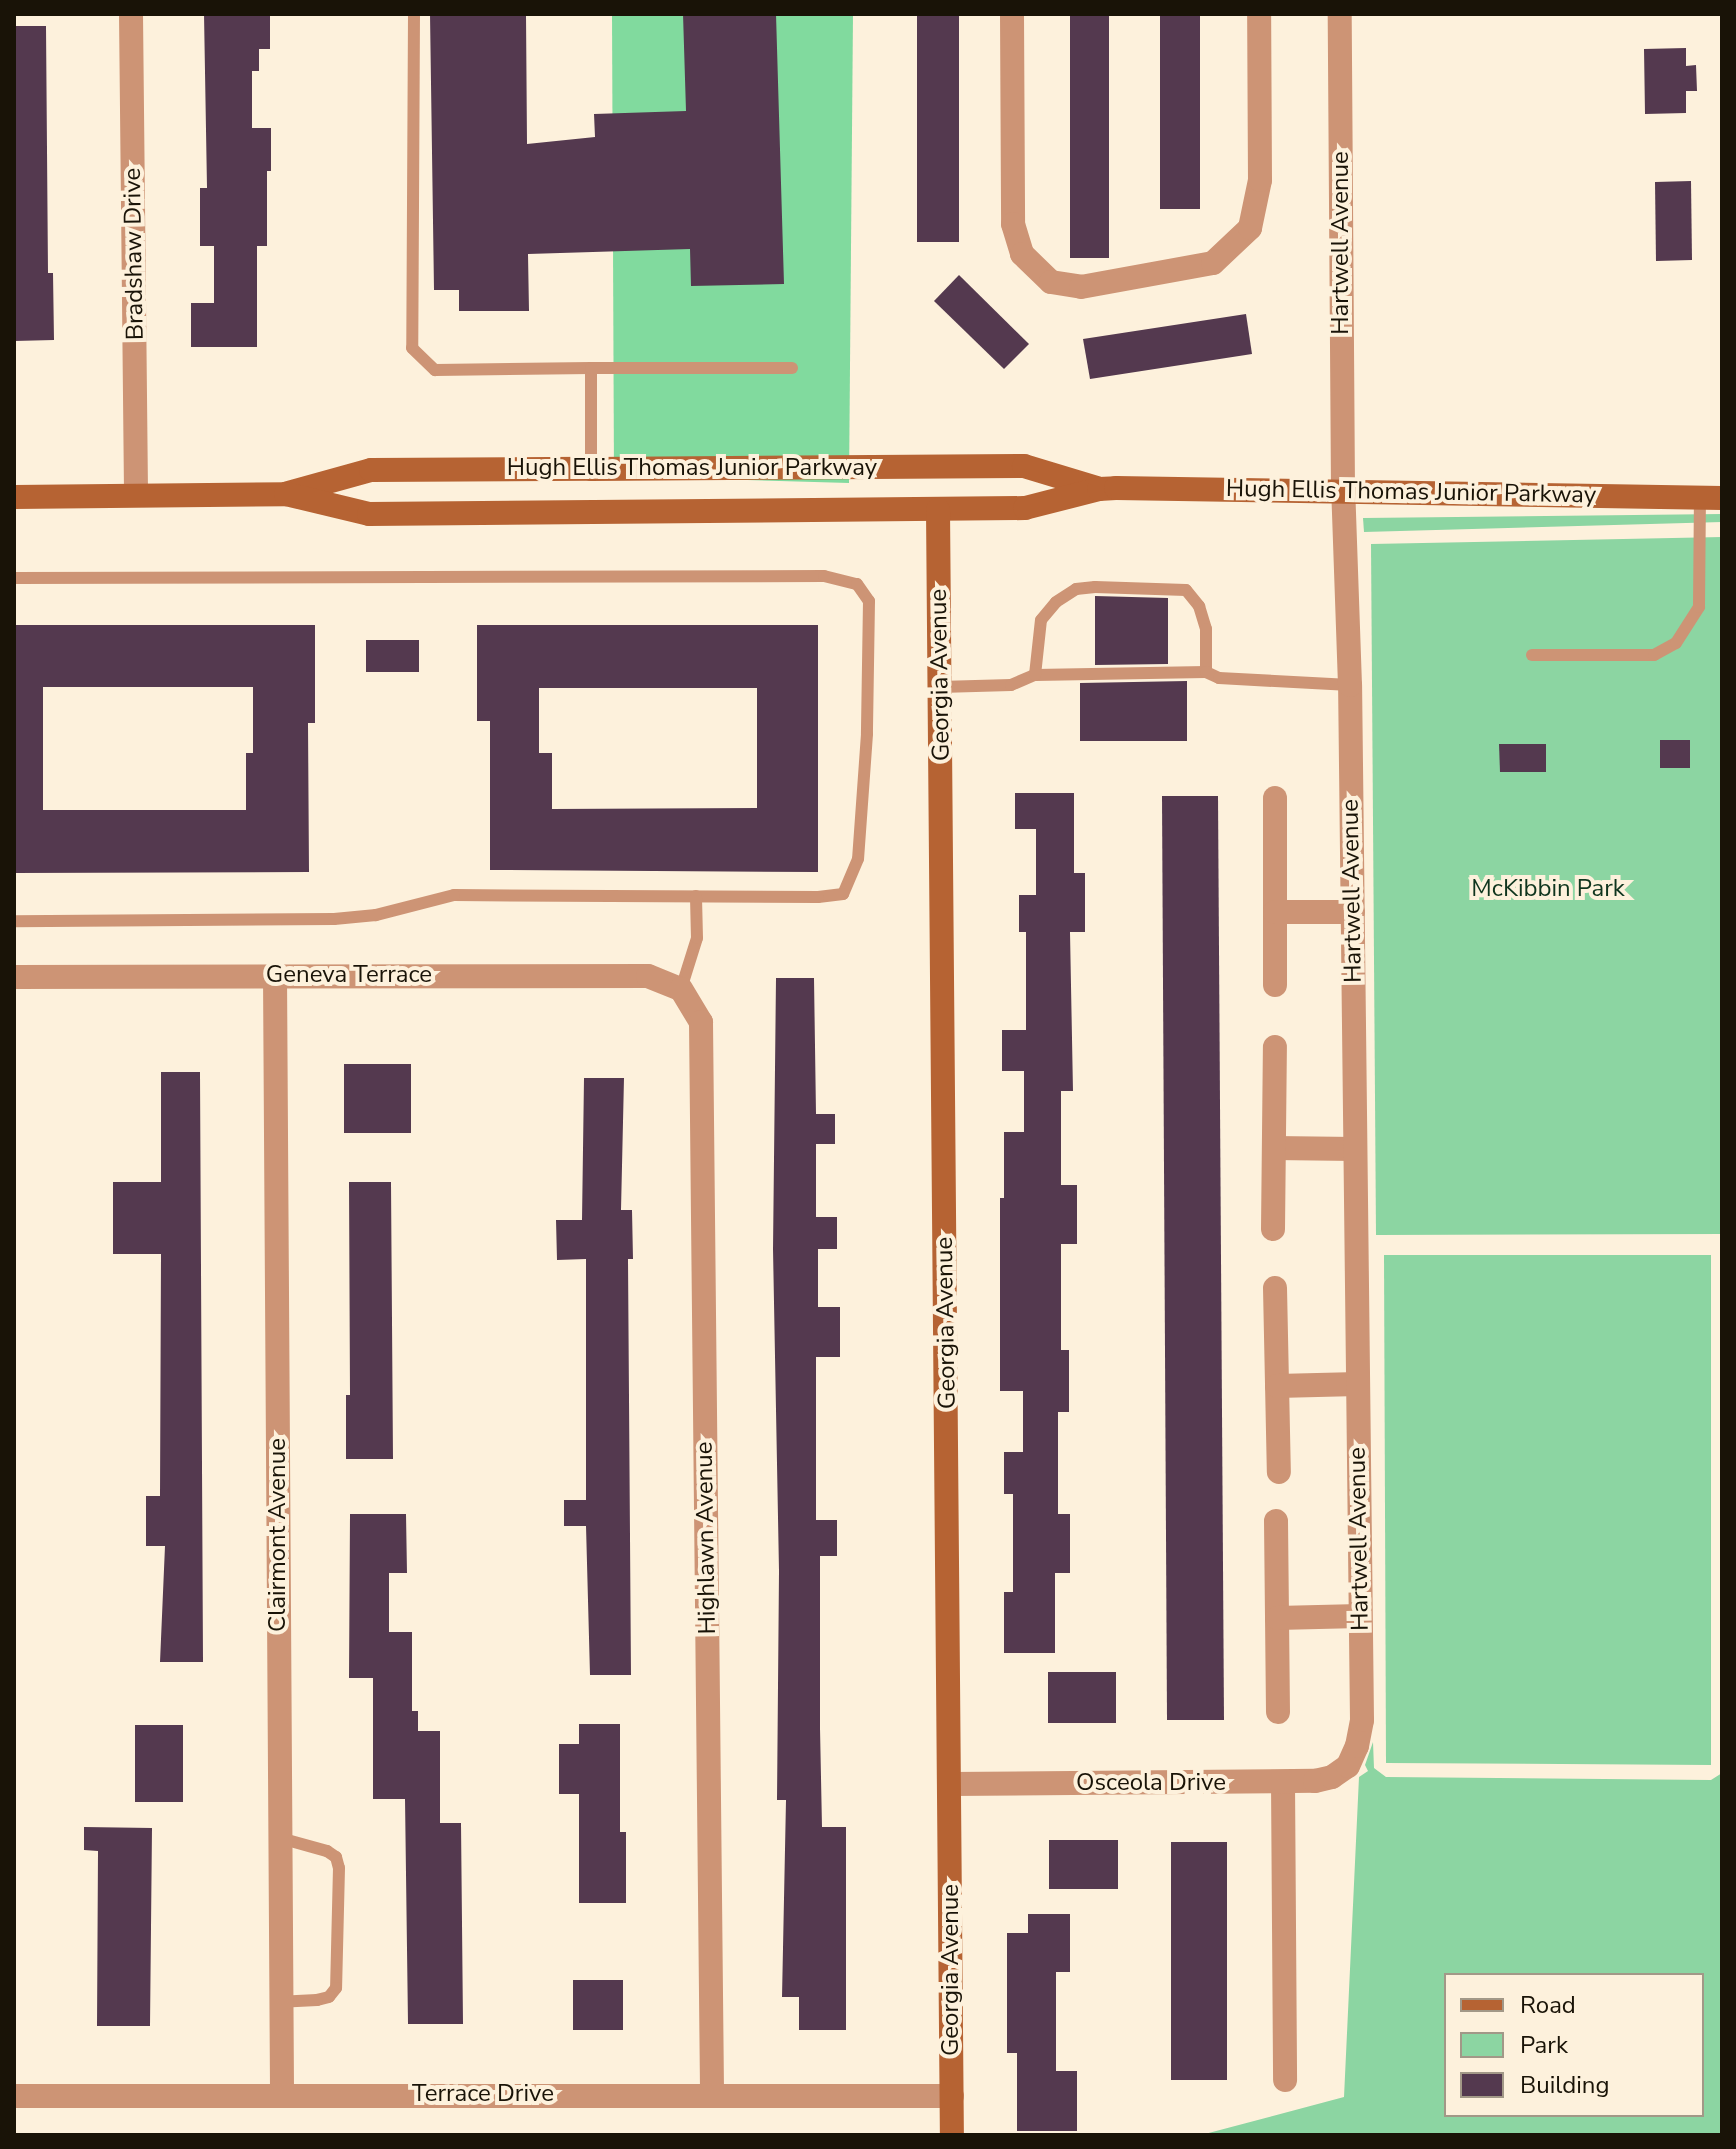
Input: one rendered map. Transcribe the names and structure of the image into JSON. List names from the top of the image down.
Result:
{
  "streets": {
    "main road": ["Hugh Ellis Thomas Junior Parkway", "Georgia Avenue"],
    "street": [
      "Hartwell Avenue",
      "Bradshaw Drive",
      "Geneva Terrace",
      "Clairmont Avenue",
      "Highlawn Avenue",
      "Osceola Drive",
      "Terrace Drive"
    ]
  },
  "crossings": [
    ["Hartwell Avenue", "Hugh Ellis Thomas Junior Parkway"],
    ["Hartwell Avenue", "Osceola Drive"],
    ["Bradshaw Drive", "Hugh Ellis Thomas Junior Parkway"],
    ["Hugh Ellis Thomas Junior Parkway", "Georgia Avenue"],
    ["Georgia Avenue", "Osceola Drive"],
    ["Georgia Avenue", "Terrace Drive"],
    ["Geneva Terrace", "Clairmont Avenue"],
    ["Geneva Terrace", "Highlawn Avenue"],
    ["Clairmont Avenue", "Terrace Drive"],
    ["Highlawn Avenue", "Terrace Drive"]
  ],
  "parks": ["McKibbin Park"],
  "legend": ["Road", "Park", "Building"]
}
